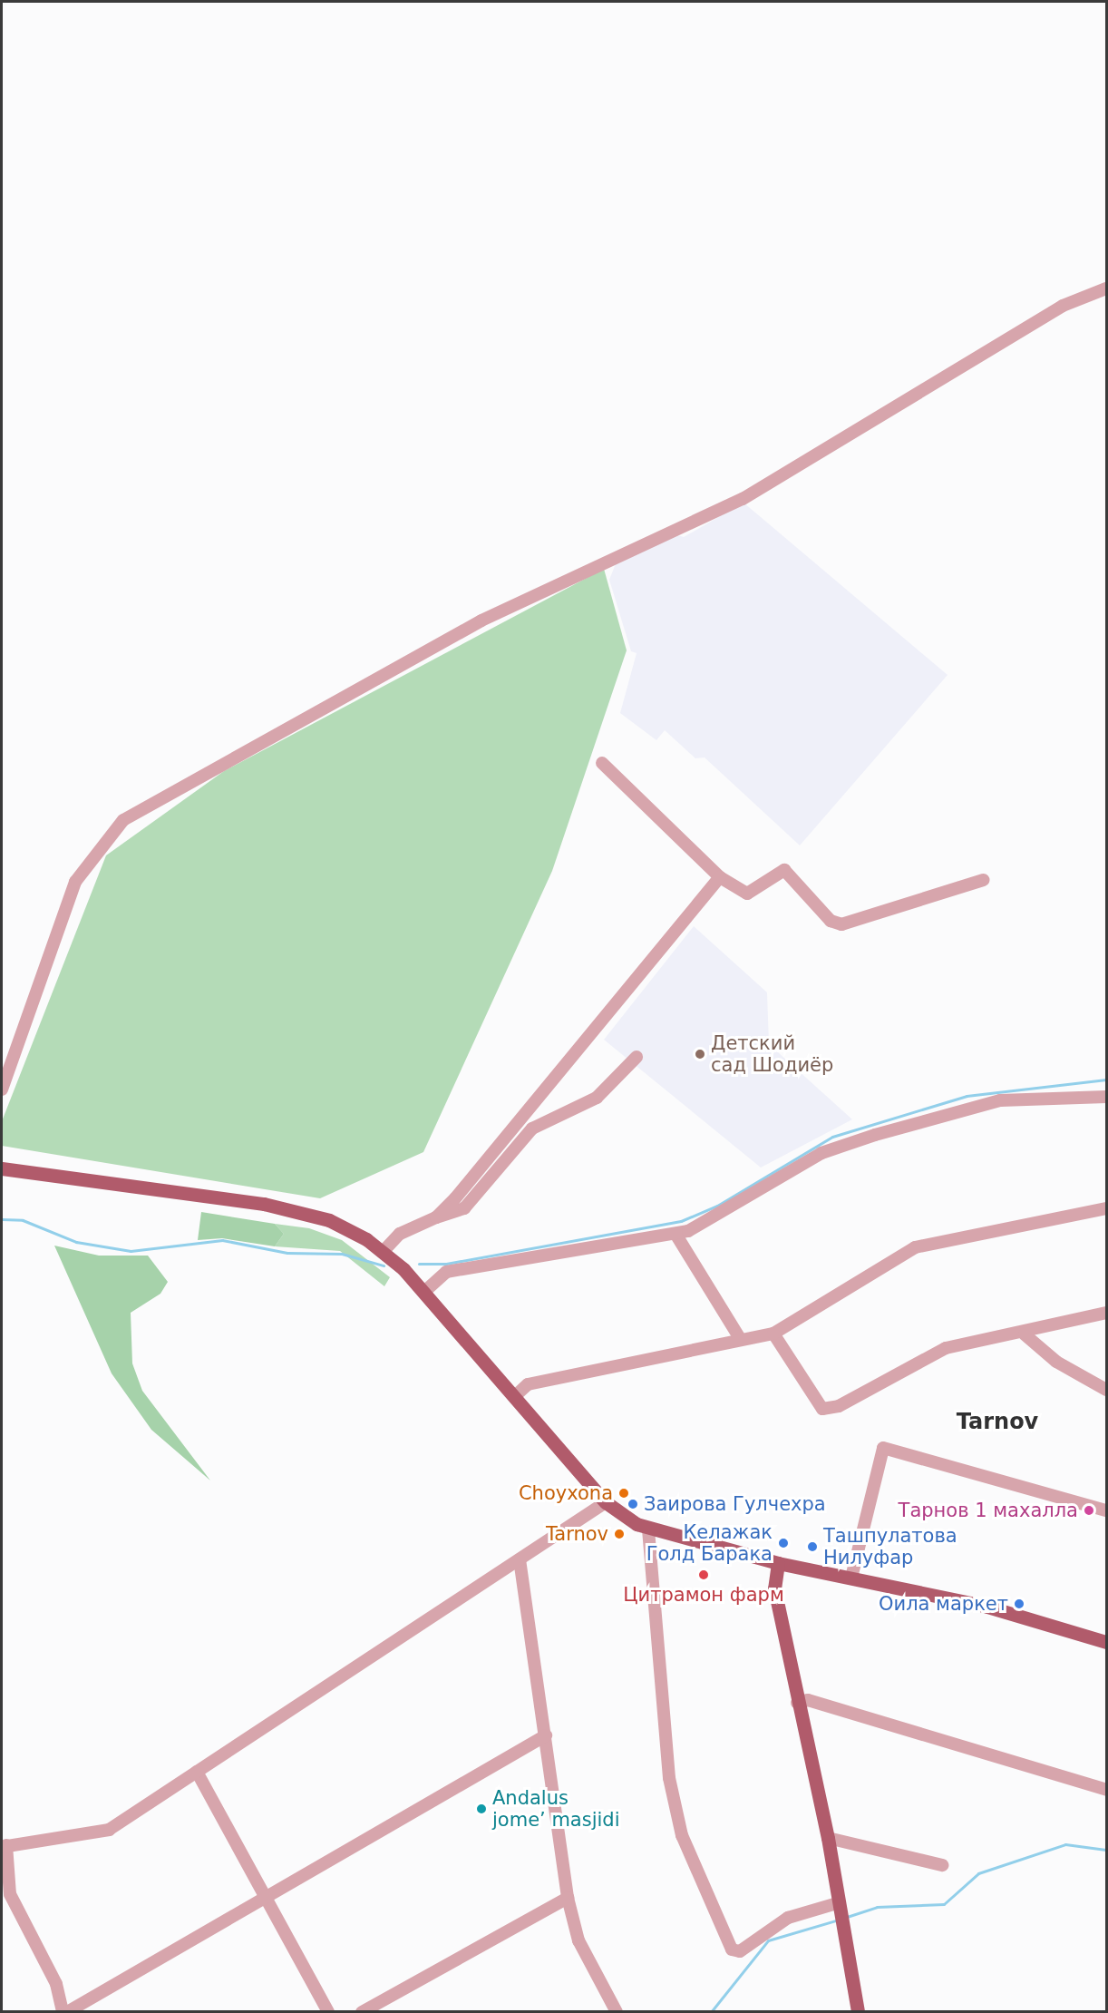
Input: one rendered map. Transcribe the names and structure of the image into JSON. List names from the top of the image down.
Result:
{
  "districts": ["Tarnov"],
  "places": [
    "Детский сад Шодиёр",
    "Choyxona",
    "Заирова Гулчехра",
    "Тарнов 1 махалла",
    "Tarnov",
    "Келажак Голд Барака",
    "Ташпулатова Нилуфар",
    "Цитрамон фарм",
    "Оила маркет",
    "Andalus jome’ masjidi"
  ]
}
